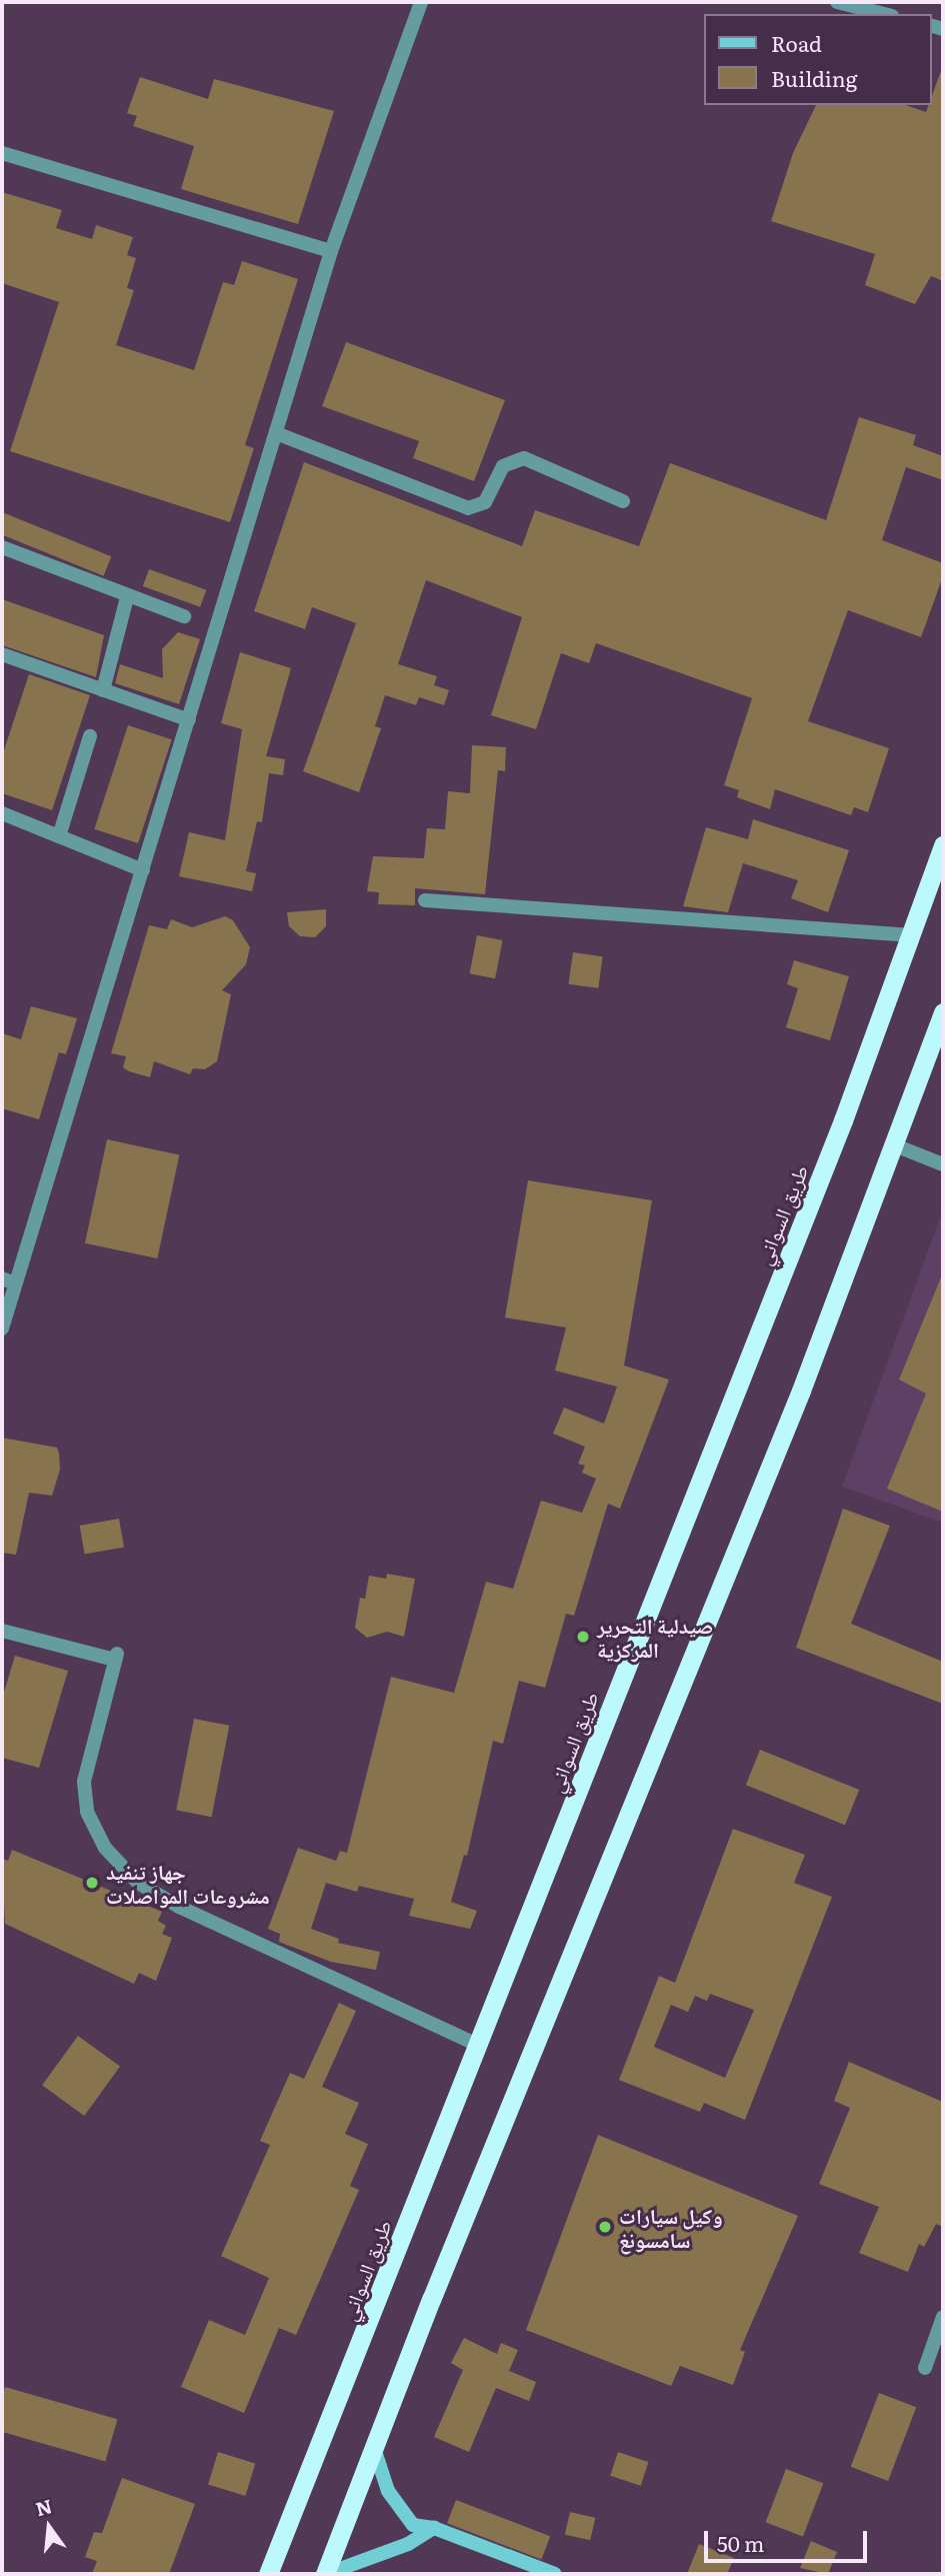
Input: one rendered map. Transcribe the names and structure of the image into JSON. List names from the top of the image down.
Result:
{
  "streets": {
    "highway": ["طريق السواني"]
  },
  "places": ["صيدلية التحرير المركزية", "جهاز تنفيد مشروعات المواصلات", "وكيل سيارات سامسونغ"],
  "legend": ["Road", "Building"],
  "scale_bar": "50 m",
  "north": "top"
}
